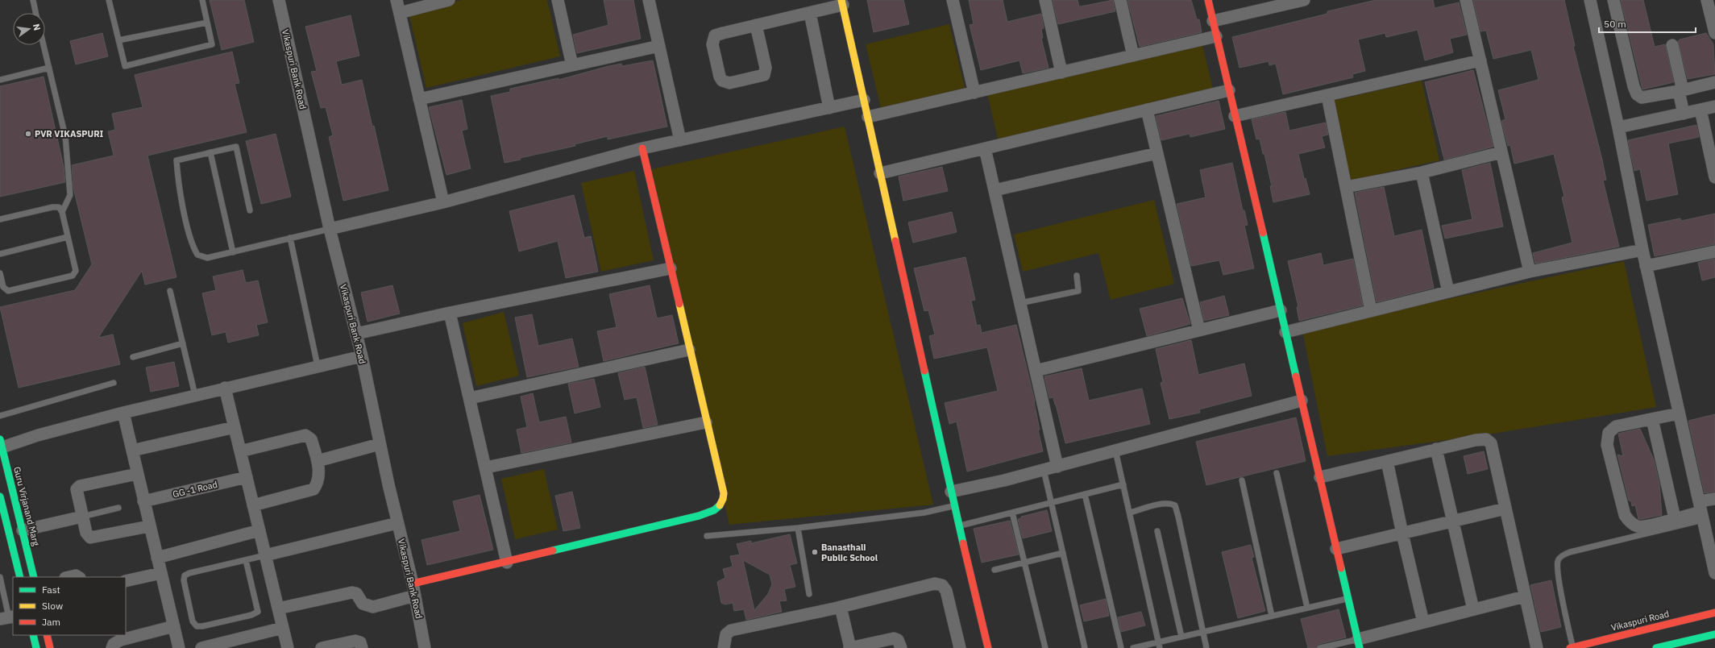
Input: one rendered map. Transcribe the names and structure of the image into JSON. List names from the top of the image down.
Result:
{
  "streets": {
    "street": [
      "Vikaspuri Bank Road",
      "GG -1 Road",
      "Guru Virjanand Marg",
      "Vikaspuri Road"
    ]
  },
  "places": ["PVR VIKASPURI", "Banasthali Public School"],
  "legend": ["Fast", "Slow", "Jam"],
  "scale_bar": "50 m",
  "north": "right"
}
